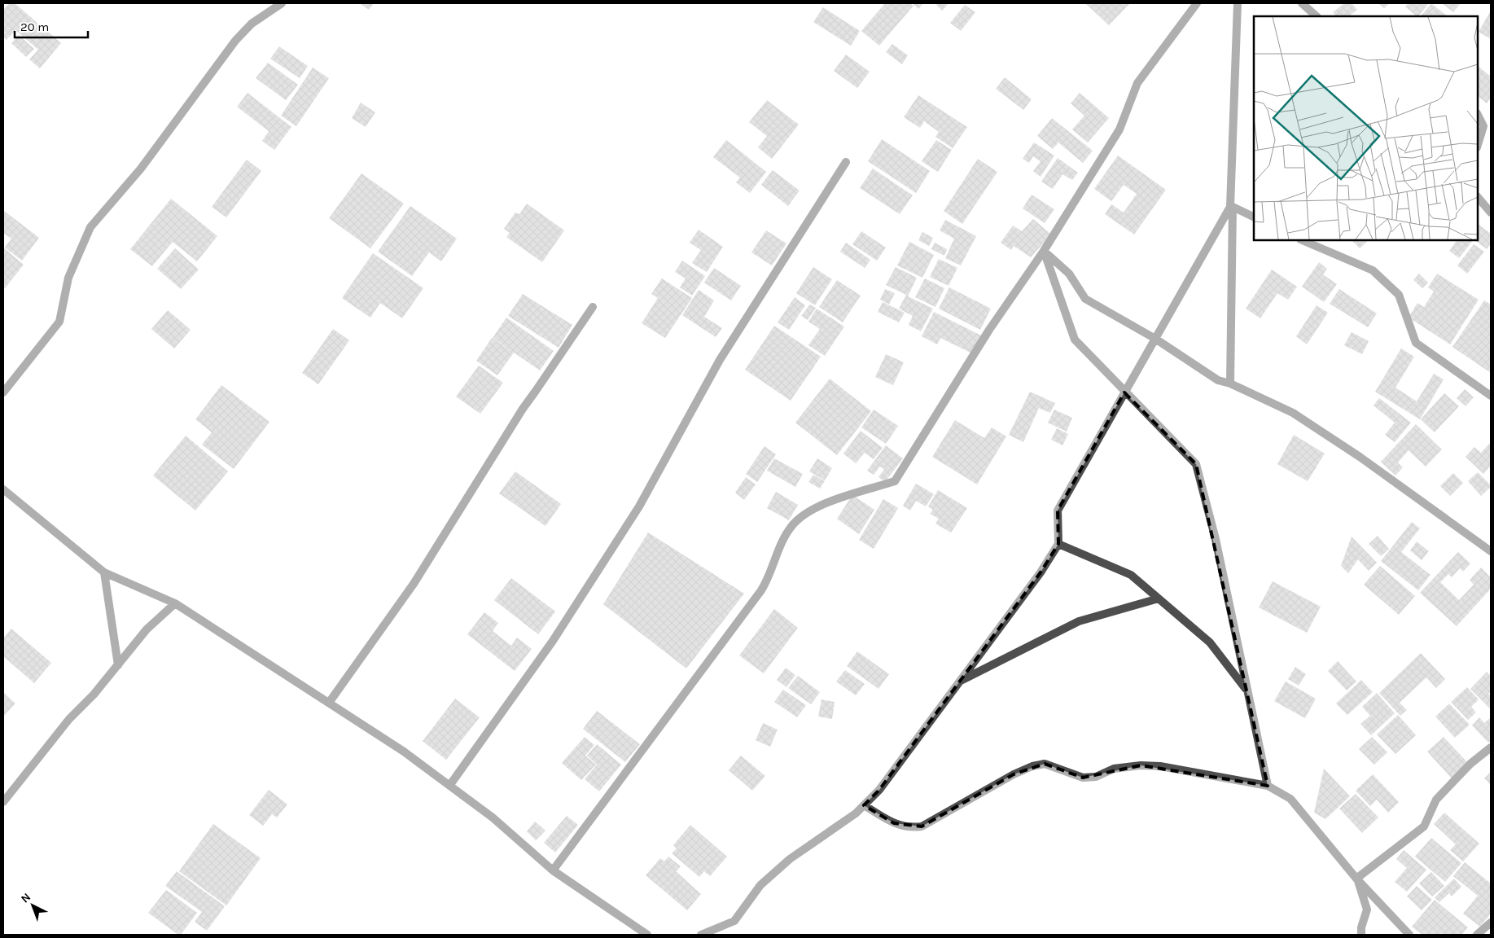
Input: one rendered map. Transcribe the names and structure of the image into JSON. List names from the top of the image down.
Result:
{
  "scale_bar": "20 m",
  "north": "top left"
}
